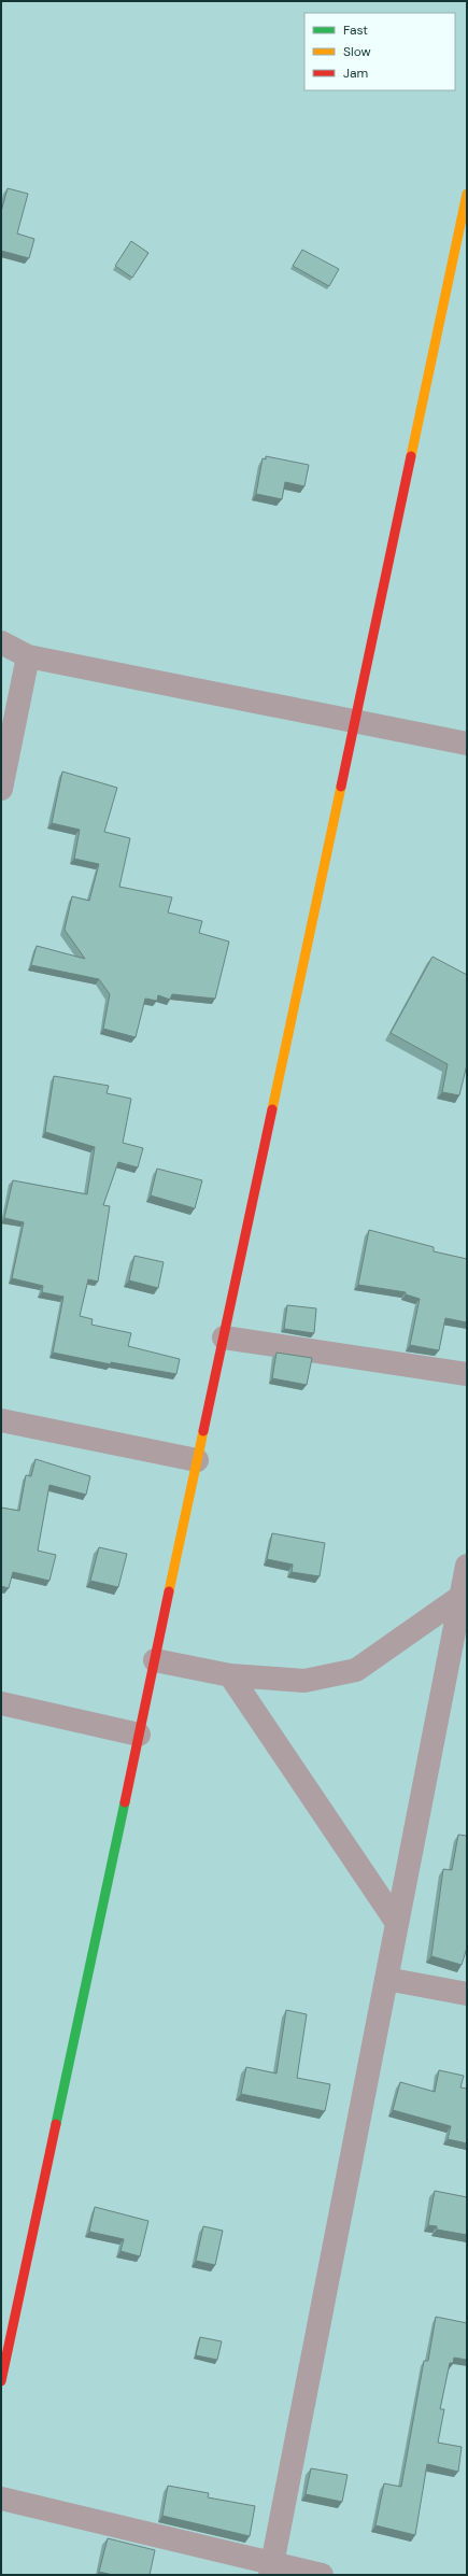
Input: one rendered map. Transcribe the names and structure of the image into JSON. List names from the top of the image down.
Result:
{
  "legend": ["Fast", "Slow", "Jam"]
}
